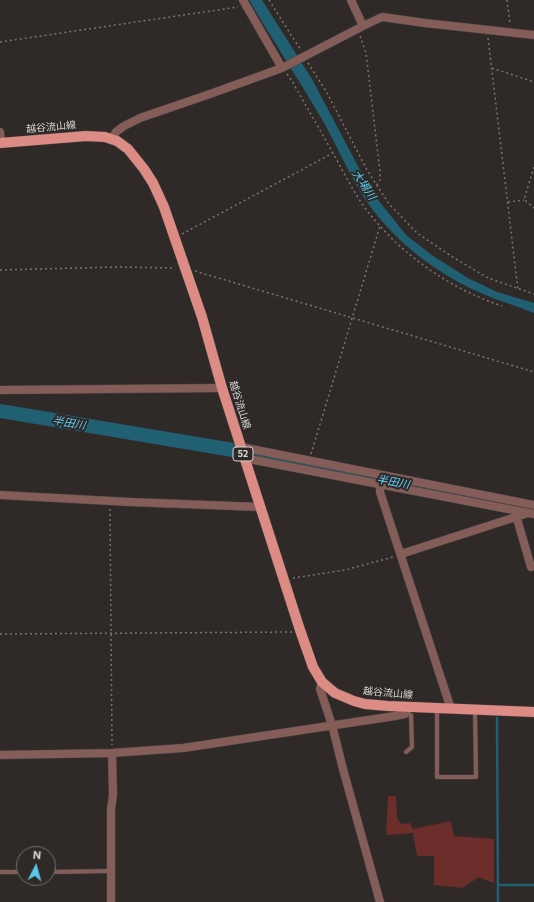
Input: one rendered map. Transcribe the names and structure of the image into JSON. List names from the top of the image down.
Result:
{
  "streets": {
    "main road": ["越谷流山線", "52"]
  },
  "water": ["大場川", "半田川"],
  "north": "top"
}
